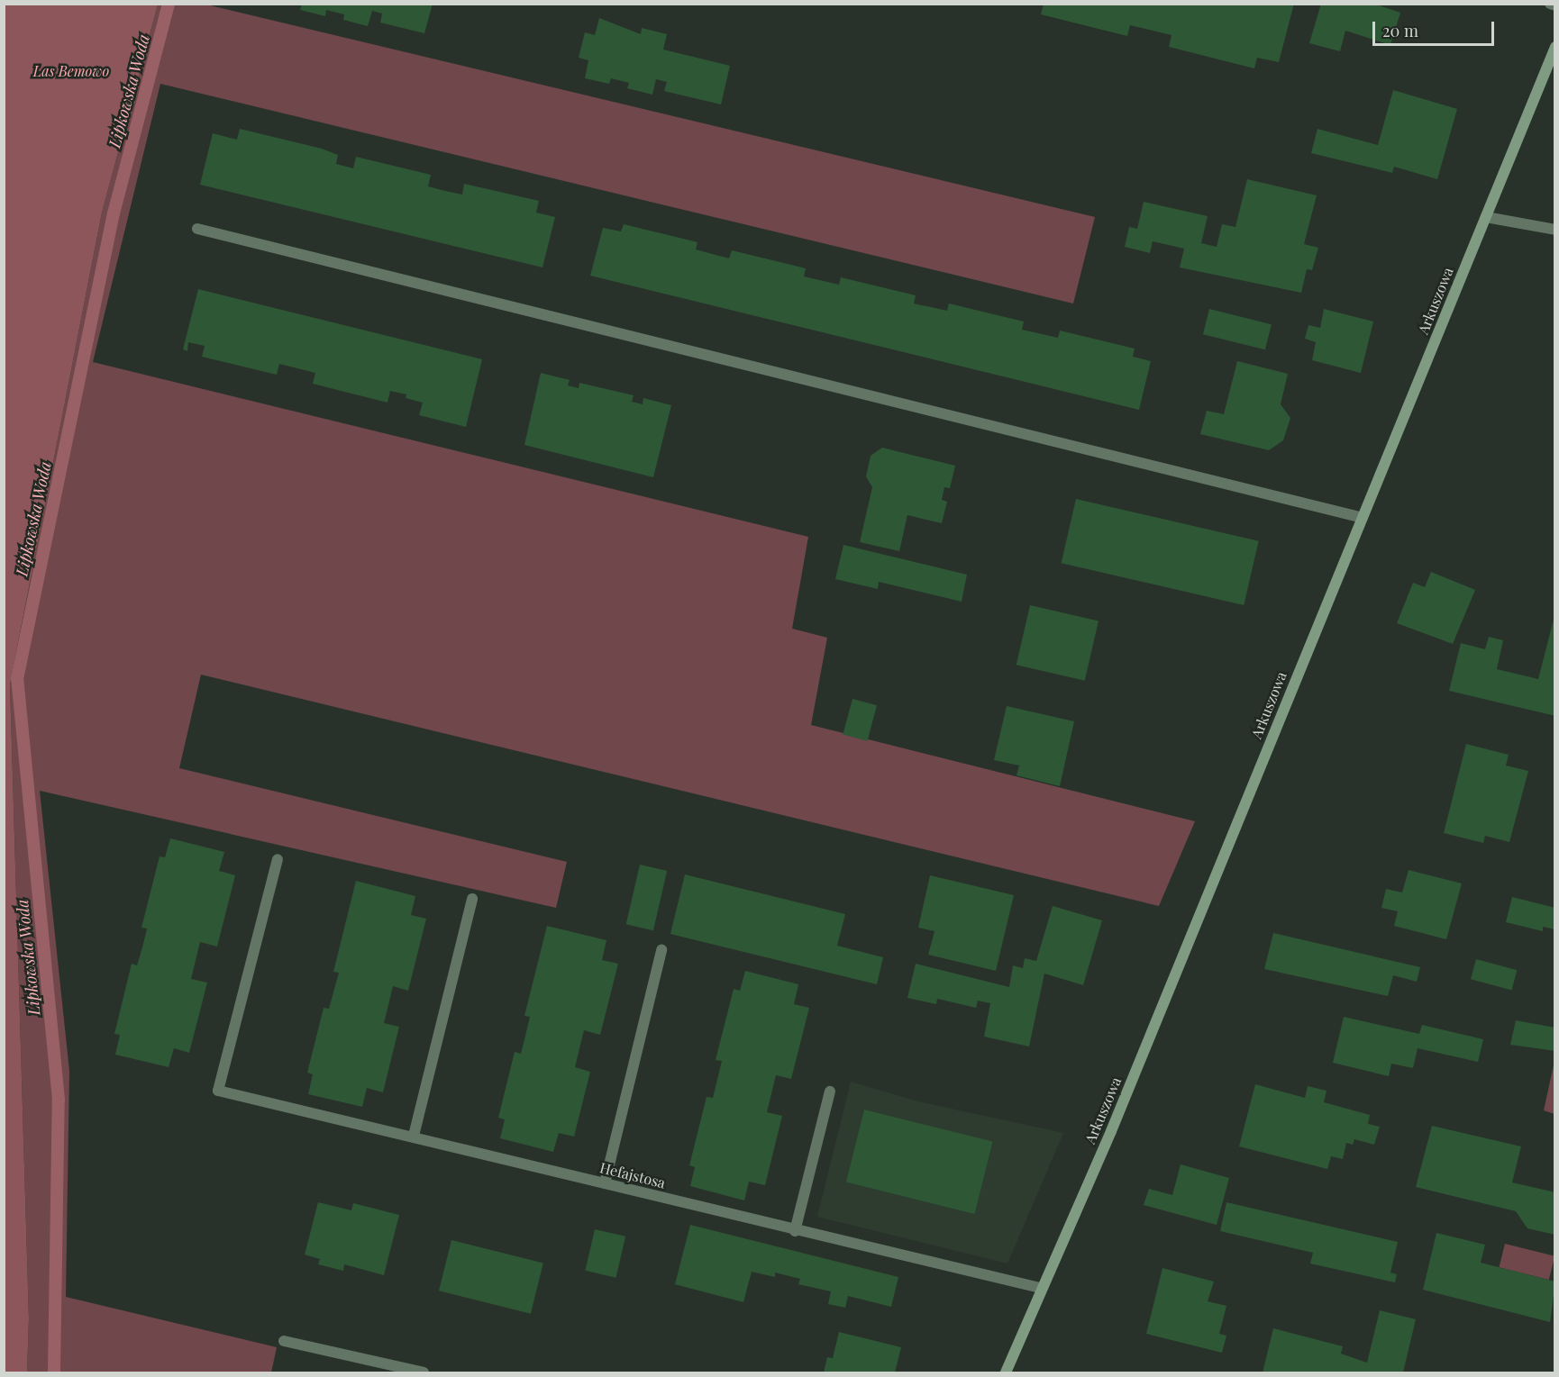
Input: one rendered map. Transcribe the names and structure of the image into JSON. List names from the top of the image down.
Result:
{
  "streets": {
    "main road": ["Arkuszowa"],
    "street": ["Hefajstosa"]
  },
  "crossings": [
    ["Arkuszowa", "Hefajstosa"]
  ],
  "water": ["Lipkowska Woda"],
  "parks": ["Las Bemowo"],
  "scale_bar": "20 m"
}
